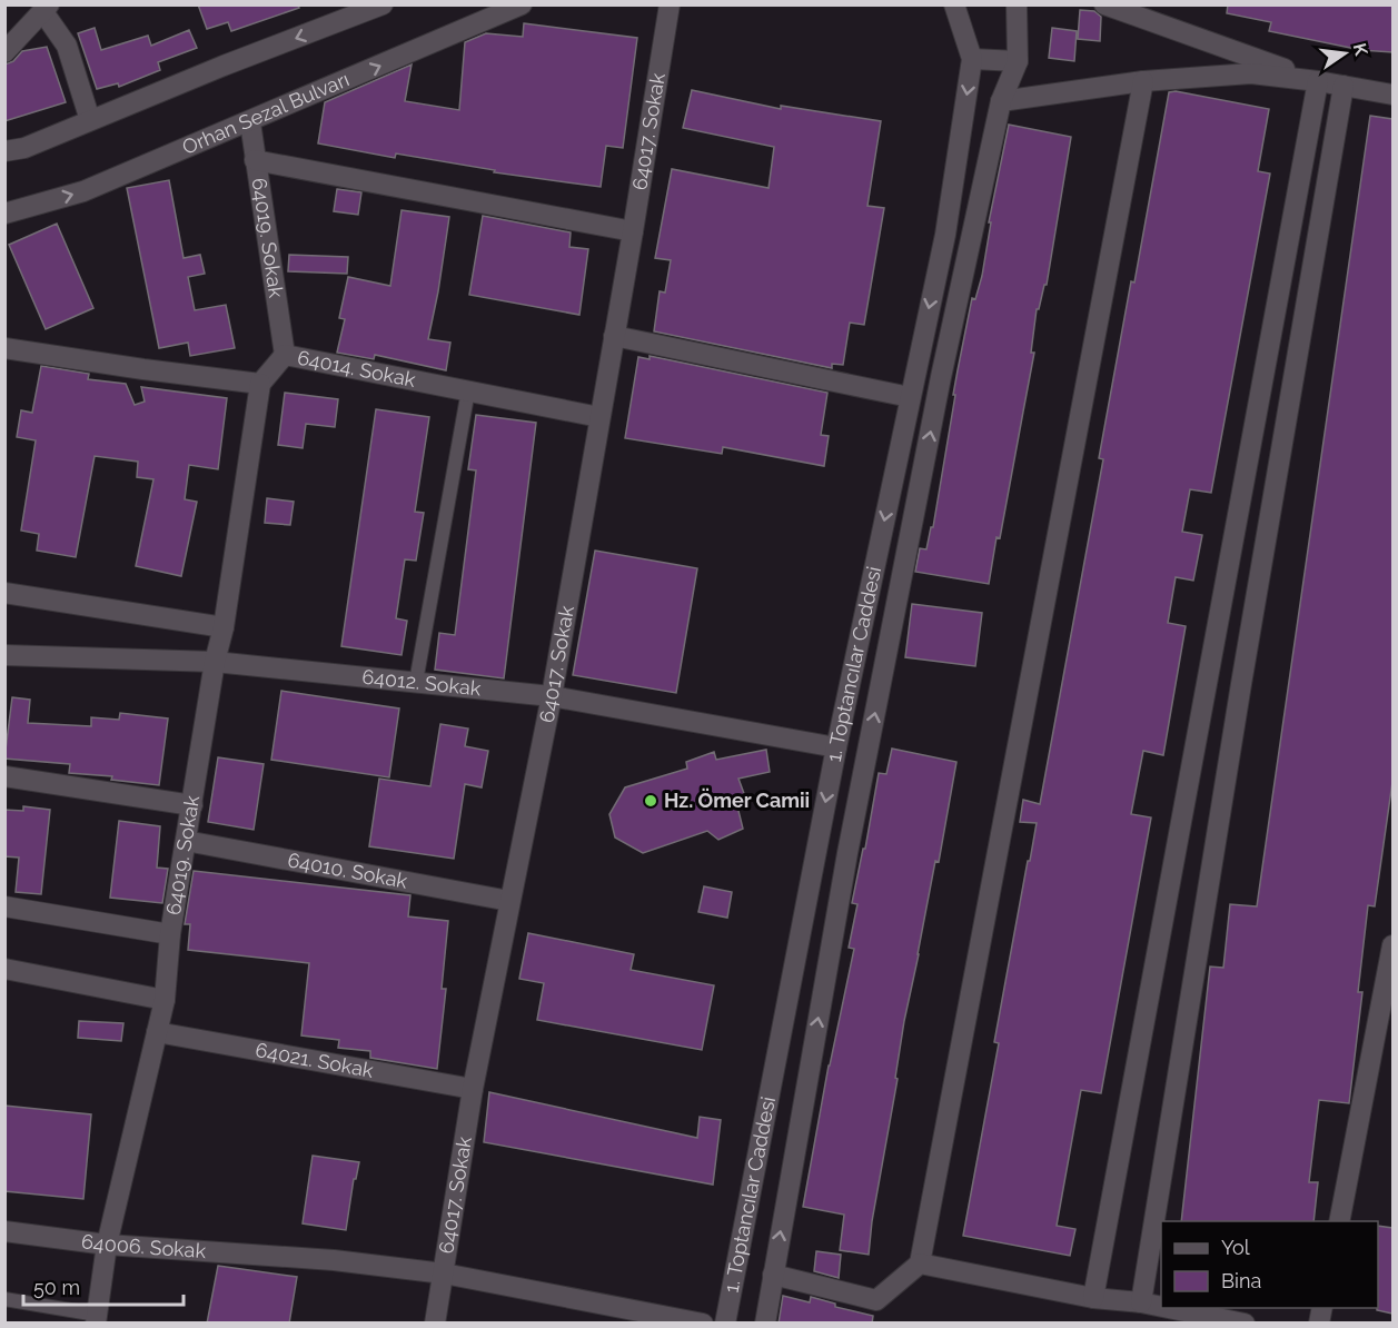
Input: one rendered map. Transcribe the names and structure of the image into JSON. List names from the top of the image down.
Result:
{
  "streets": {
    "street": [
      "Orhan Sezal Bulvarı",
      "64017. Sokak",
      "64019. Sokak",
      "64014. Sokak",
      "1. Toptancılar Caddesi",
      "64012. Sokak",
      "64010. Sokak",
      "64021. Sokak",
      "64006. Sokak"
    ]
  },
  "crossings": [
    ["Orhan Sezal Bulvarı", "64019. Sokak"],
    ["64017. Sokak", "64014. Sokak"],
    ["64017. Sokak", "64012. Sokak"],
    ["64017. Sokak", "64010. Sokak"],
    ["64017. Sokak", "64021. Sokak"],
    ["64017. Sokak", "64006. Sokak"],
    ["64019. Sokak", "64014. Sokak"],
    ["64019. Sokak", "64012. Sokak"],
    ["64019. Sokak", "64010. Sokak"],
    ["64019. Sokak", "64021. Sokak"],
    ["64019. Sokak", "64006. Sokak"],
    ["1. Toptancılar Caddesi", "64012. Sokak"]
  ],
  "places": ["Hz. Ömer Camii"],
  "legend": ["Yol", "Bina"],
  "scale_bar": "50 m",
  "north": "right"
}
